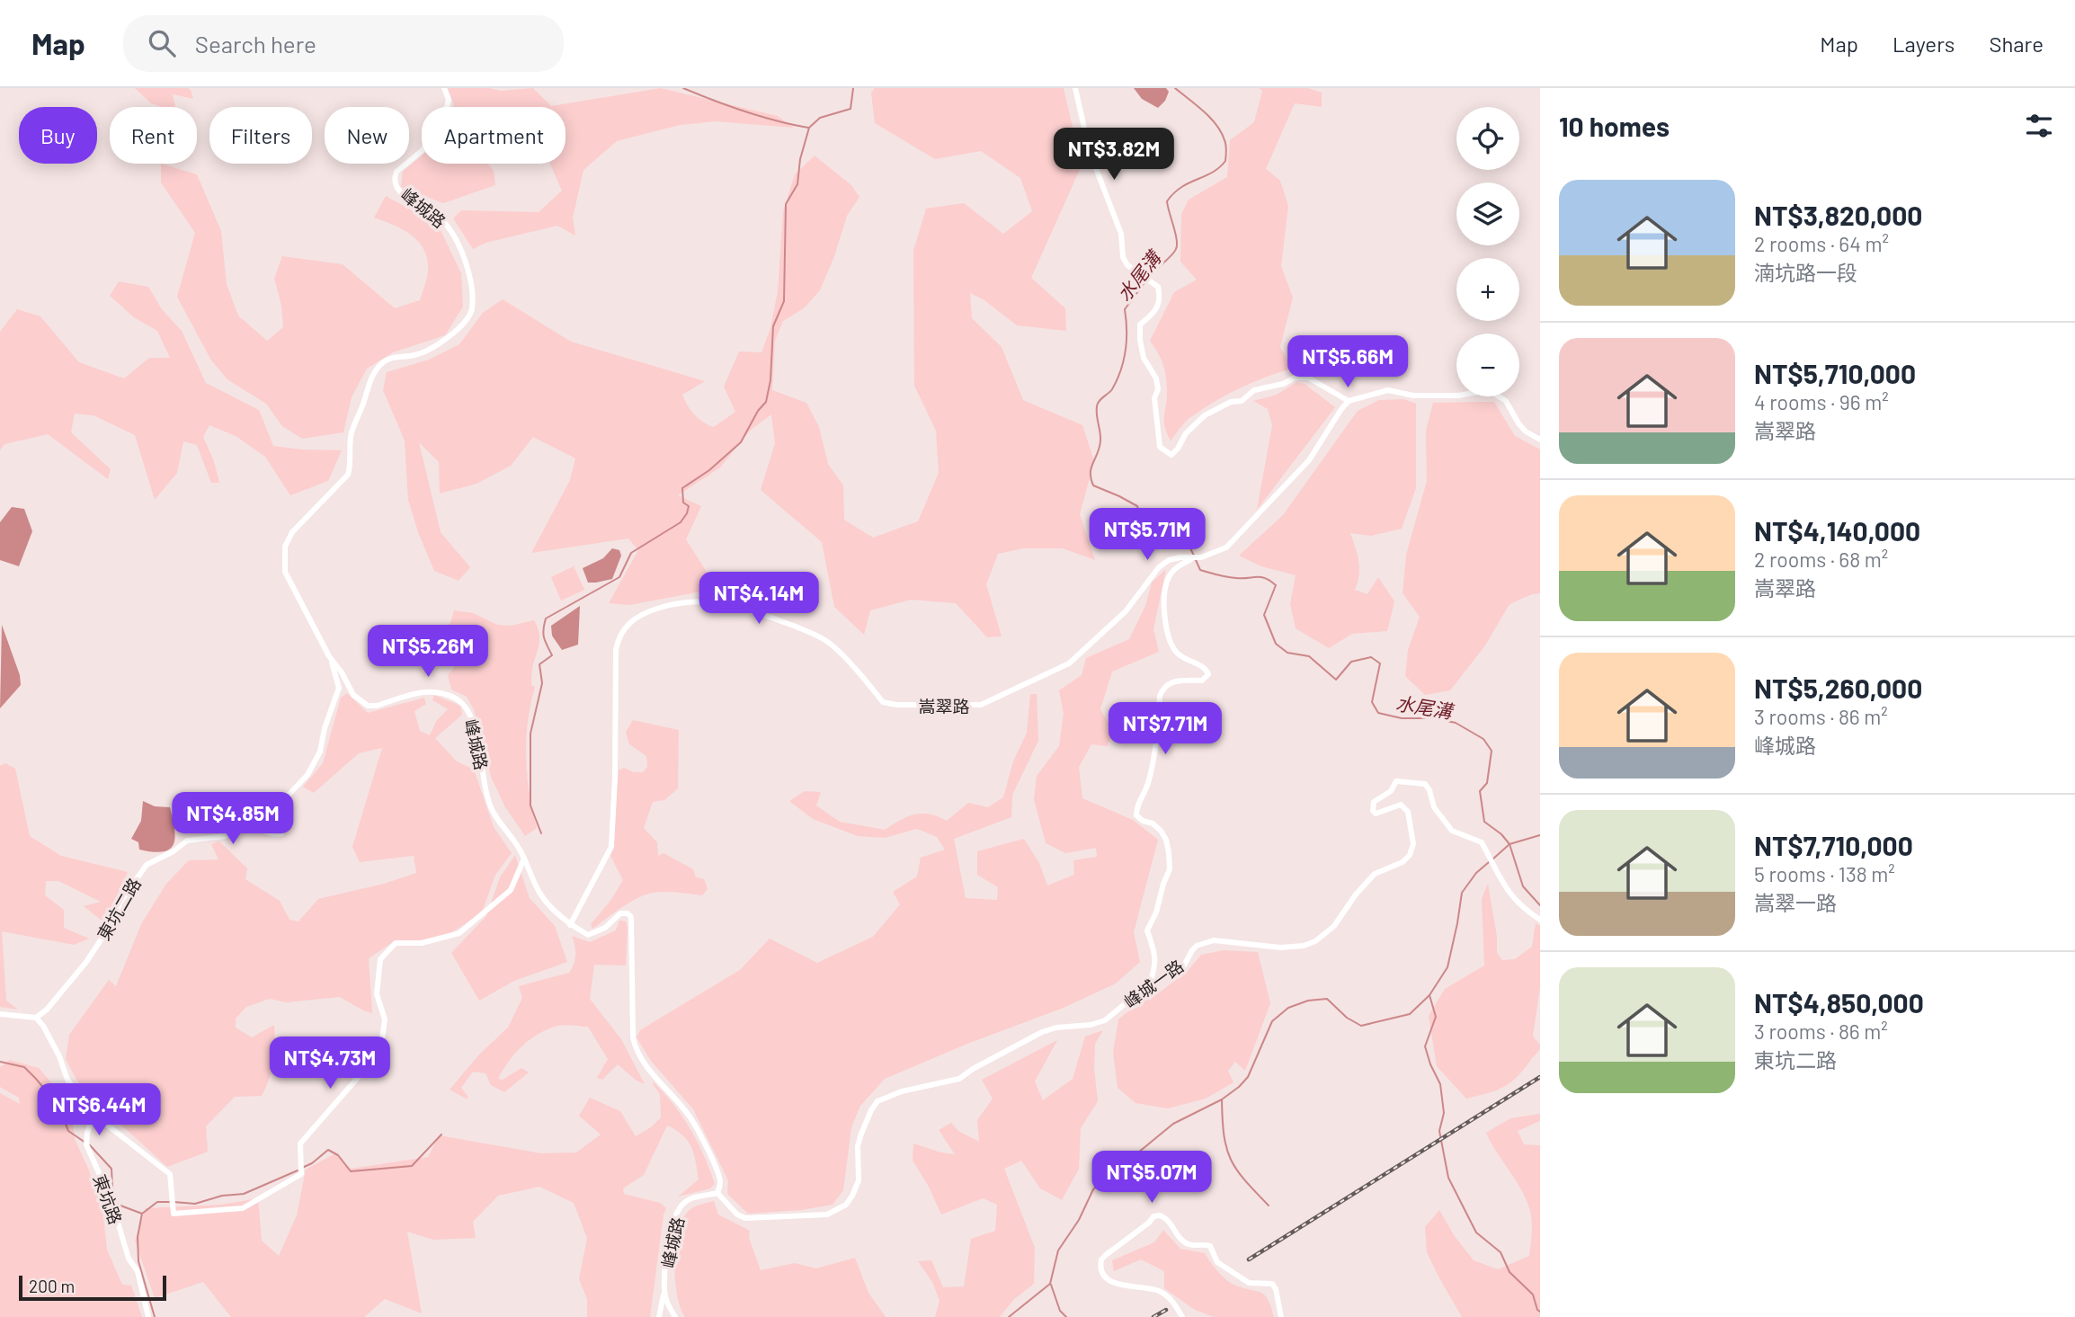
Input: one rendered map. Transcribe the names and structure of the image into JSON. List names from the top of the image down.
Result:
{
  "streets": {
    "street": [
      "峰城路",
      "嵩翠路",
      "東坑二路",
      "峰城一路",
      "東坑路"
    ]
  },
  "crossings": [
    ["峰城路", "嵩翠路"],
    ["峰城路", "東坑二路"],
    ["峰城路", "峰城一路"]
  ],
  "water": ["水尾溝"],
  "scale_bar": "200 m",
  "page": {
    "header": "Map",
    "search": "Search here",
    "nav": ["Map", "Layers", "Share"],
    "heading": "10 homes",
    "map_buttons": ["+", "−"],
    "chip": [
      "Buy",
      "Rent",
      "Filters",
      "New",
      "Apartment"
    ],
    "price": [
      "NT$3.82M",
      "NT$5.66M",
      "NT$5.71M",
      "NT$4.14M",
      "NT$5.26M",
      "NT$7.71M",
      "NT$4.85M",
      "NT$4.73M",
      "NT$6.44M",
      "NT$5.07M"
    ],
    "list": [
      {
        "name": "NT$3,820,000",
        "note": "2 rooms · 64 m² · 湳坑路一段"
      },
      {
        "name": "NT$5,710,000",
        "note": "4 rooms · 96 m² · 嵩翠路"
      },
      {
        "name": "NT$4,140,000",
        "note": "2 rooms · 68 m² · 嵩翠路"
      },
      {
        "name": "NT$5,260,000",
        "note": "3 rooms · 86 m² · 峰城路"
      },
      {
        "name": "NT$7,710,000",
        "note": "5 rooms · 138 m² · 嵩翠一路"
      },
      {
        "name": "NT$4,850,000",
        "note": "3 rooms · 86 m² · 東坑二路"
      }
    ],
    "scale": "200 m"
  }
}
